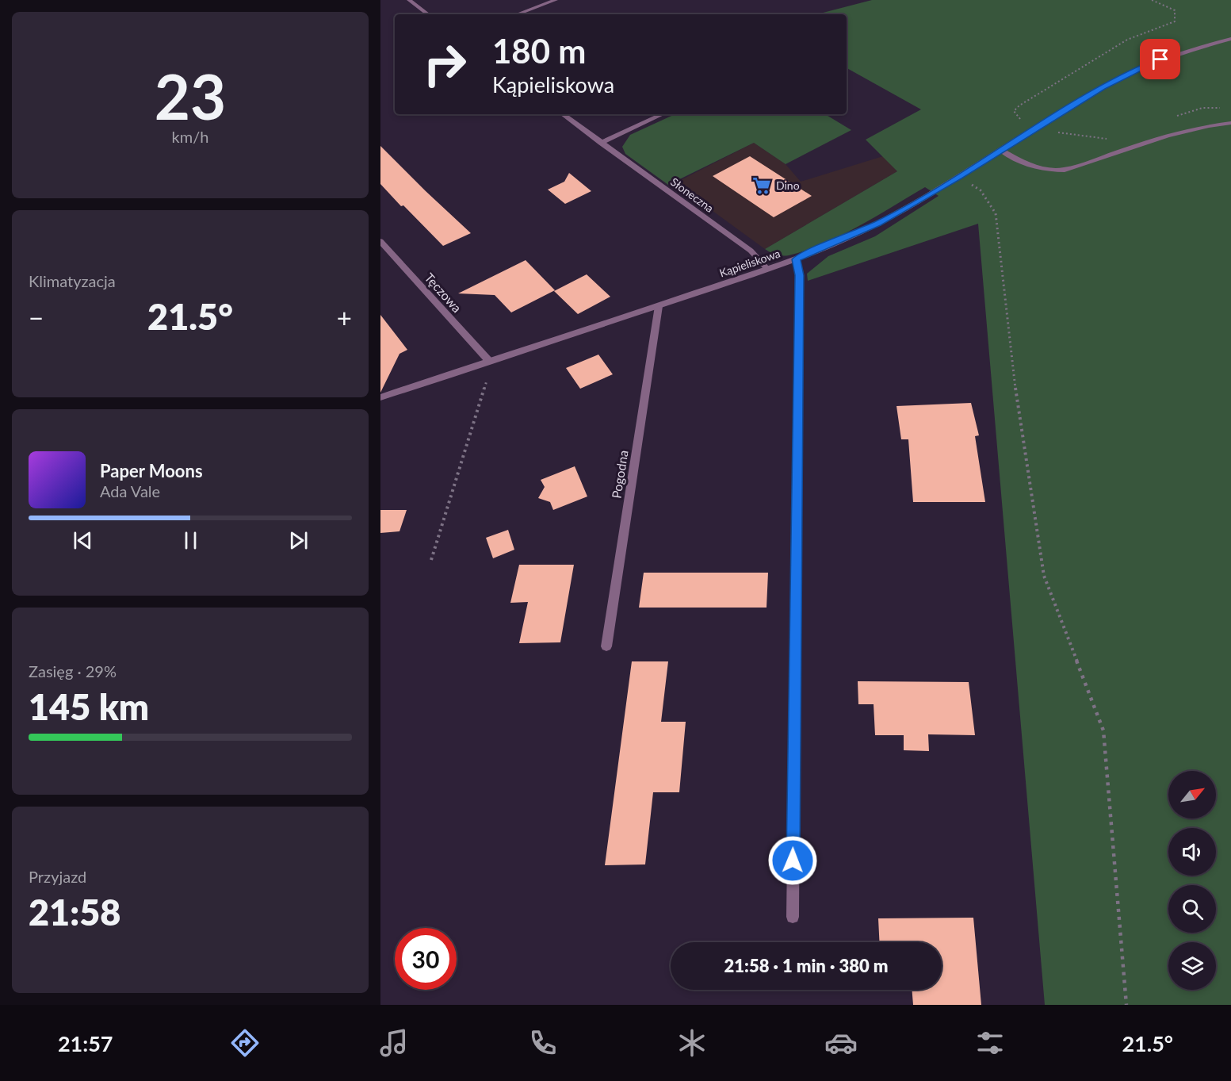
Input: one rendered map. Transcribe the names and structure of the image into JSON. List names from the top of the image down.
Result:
{
  "streets": {
    "street": [
      "Słoneczna",
      "Kąpieliskowa",
      "Tęczowa",
      "Pogodna"
    ]
  },
  "crossings": [
    ["Słoneczna", "Kąpieliskowa"],
    ["Kąpieliskowa", "Tęczowa"],
    ["Kąpieliskowa", "Pogodna"]
  ],
  "places": {
    "supermarket": ["Dino"]
  },
  "north": "top right",
  "page": {
    "tile": [
      ["23", "km/h"],
      "Klimatyzacja",
      ["Zasięg · 29%", "145 km"],
      ["Przyjazd", "21:58"]
    ],
    "turn": ["180 m", "Kąpieliskowa"],
    "heat": ["−", "21.5°", "+"],
    "song": ["Paper Moons", "Ada Vale"],
    "limit": "30",
    "trip": "21:58 · 1 min · 380 m",
    "tabs": ["21:57", "21.5°"]
  }
}
